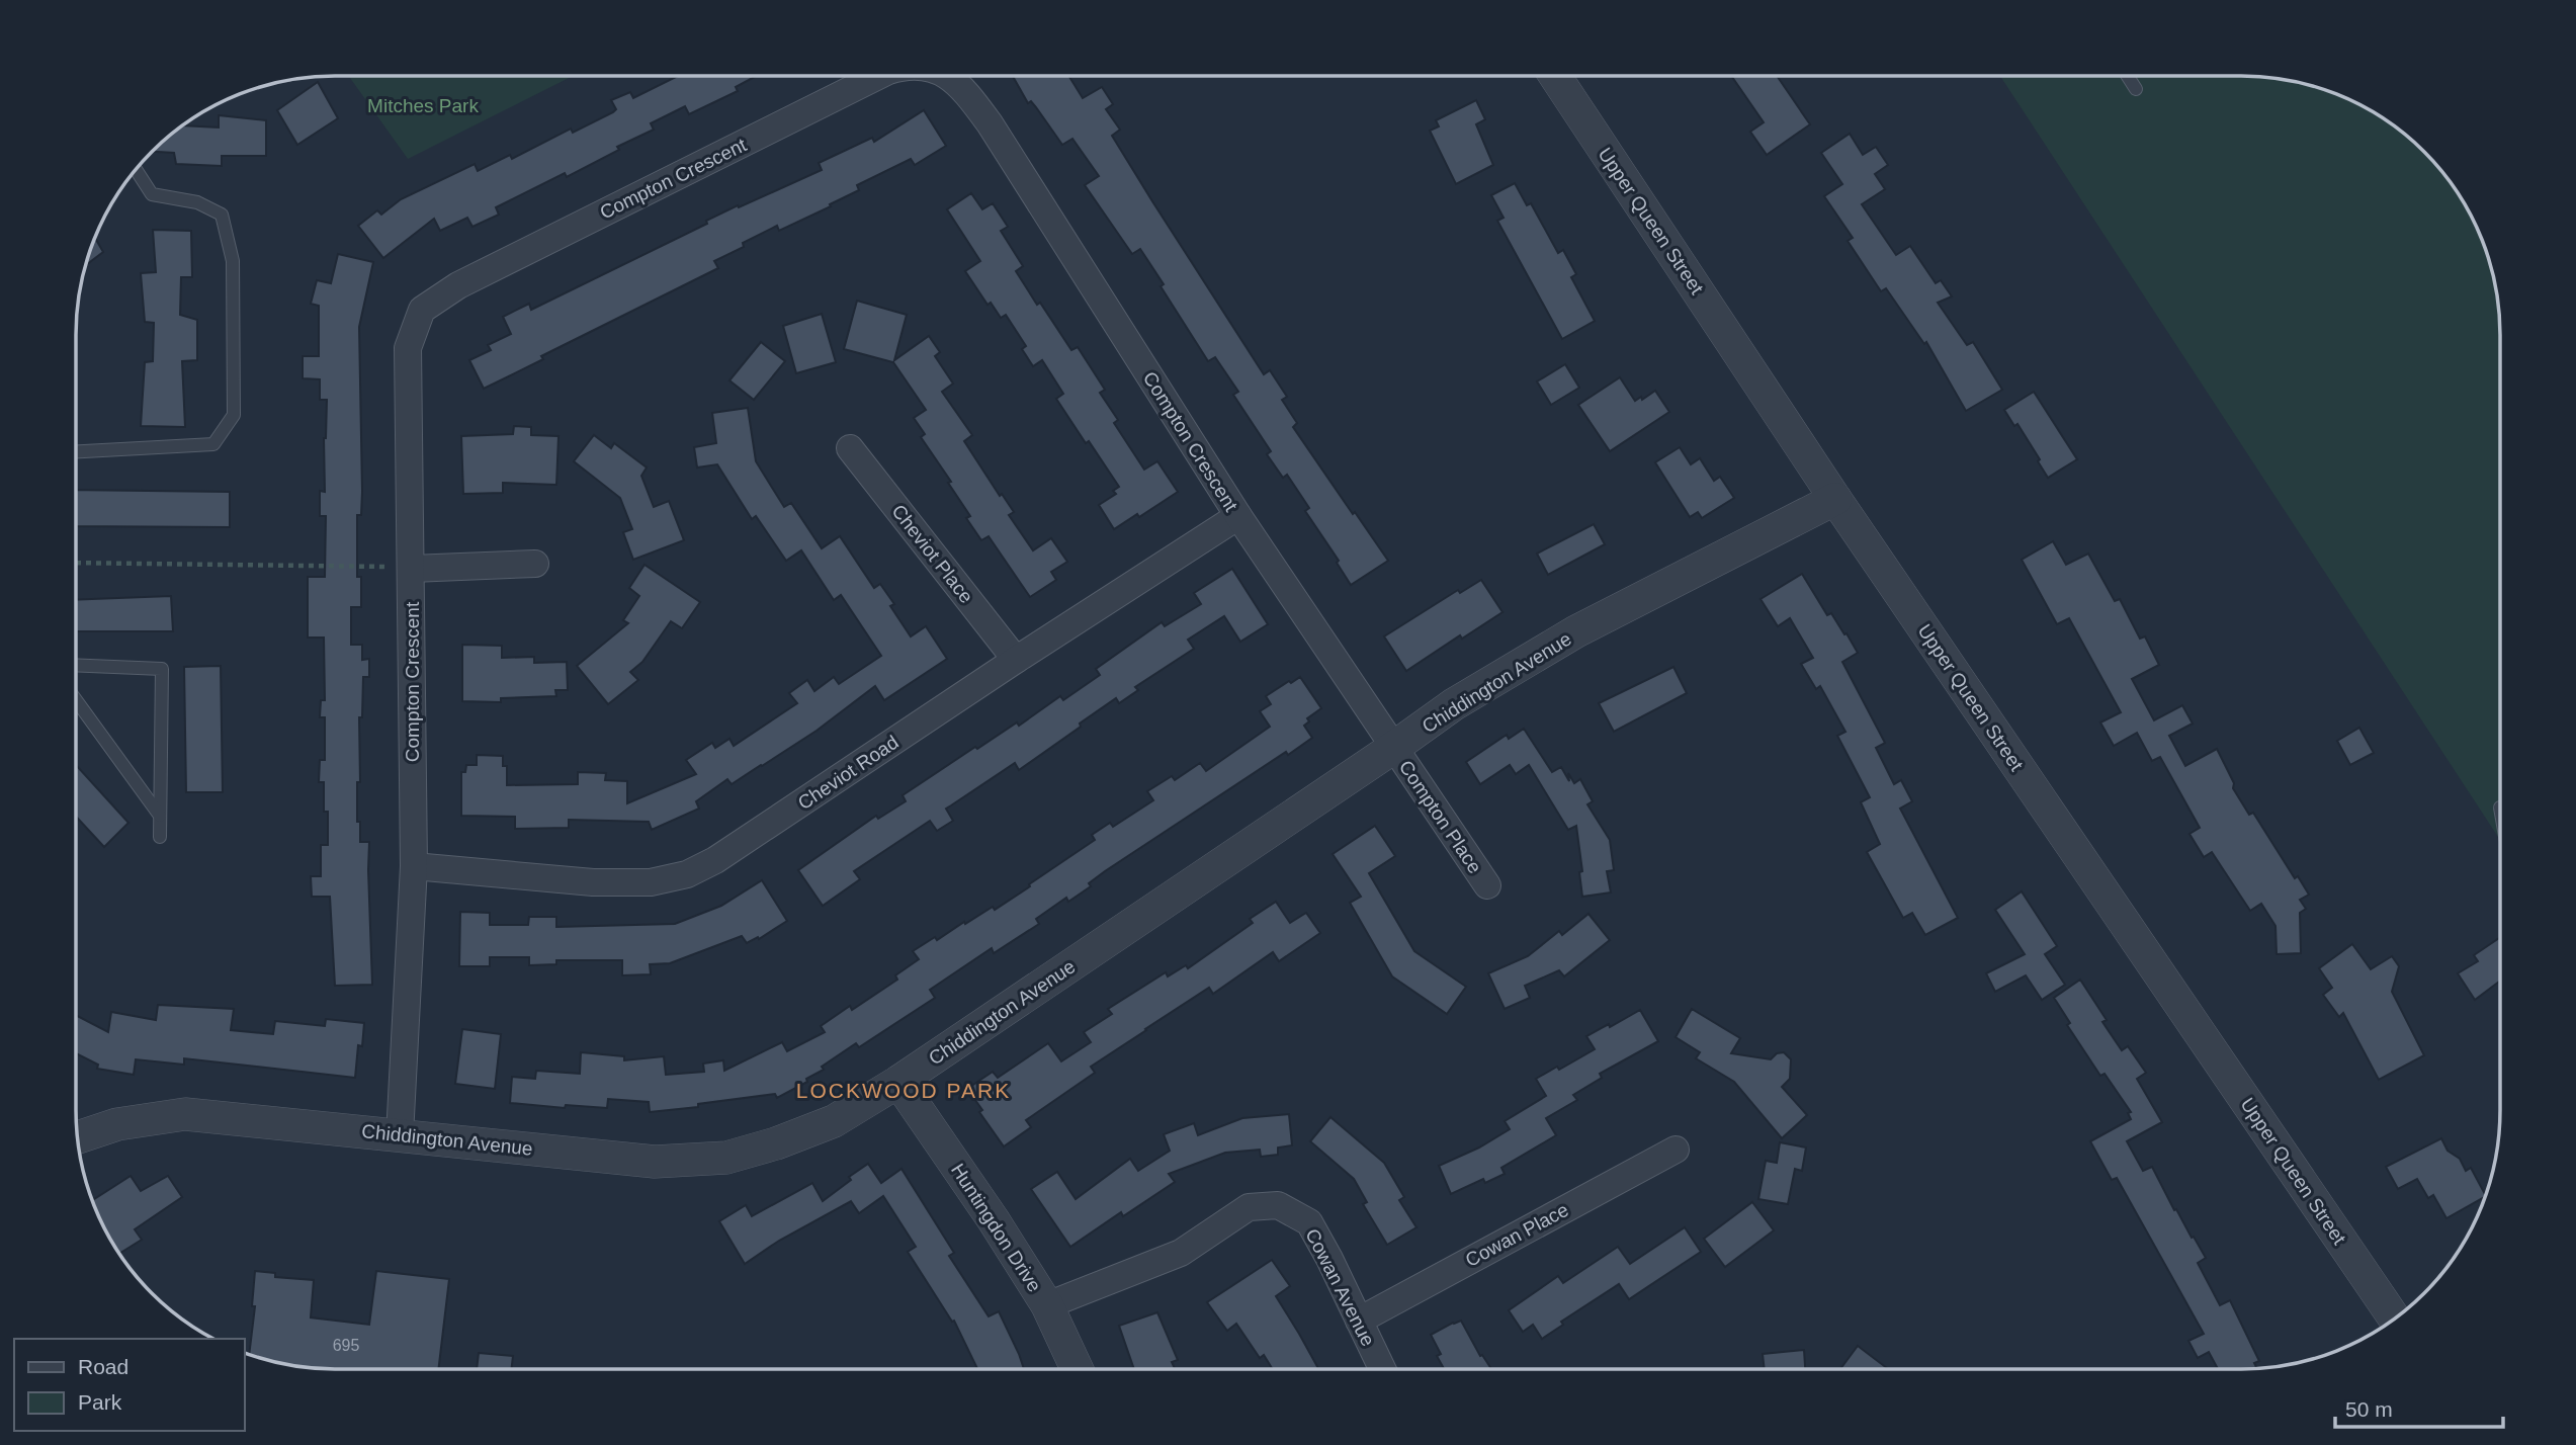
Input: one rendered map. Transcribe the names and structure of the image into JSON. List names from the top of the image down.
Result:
{
  "streets": {
    "street": [
      "Compton Crescent",
      "Upper Queen Street",
      "Cheviot Place",
      "Chiddington Avenue",
      "Cheviot Road",
      "Compton Place",
      "Huntingdon Drive",
      "Cowan Place",
      "Cowan Avenue"
    ]
  },
  "crossings": [
    ["Compton Crescent", "Chiddington Avenue"],
    ["Compton Crescent", "Cheviot Road"],
    ["Compton Crescent", "Compton Place"],
    ["Upper Queen Street", "Chiddington Avenue"],
    ["Cheviot Place", "Cheviot Road"],
    ["Chiddington Avenue", "Compton Place"],
    ["Chiddington Avenue", "Huntingdon Drive"],
    ["Huntingdon Drive", "Cowan Avenue"],
    ["Cowan Place", "Cowan Avenue"]
  ],
  "districts": ["LOCKWOOD PARK"],
  "parks": ["Mitches Park"],
  "house_numbers": ["695"],
  "legend": ["Road", "Park"],
  "scale_bar": "50 m"
}
